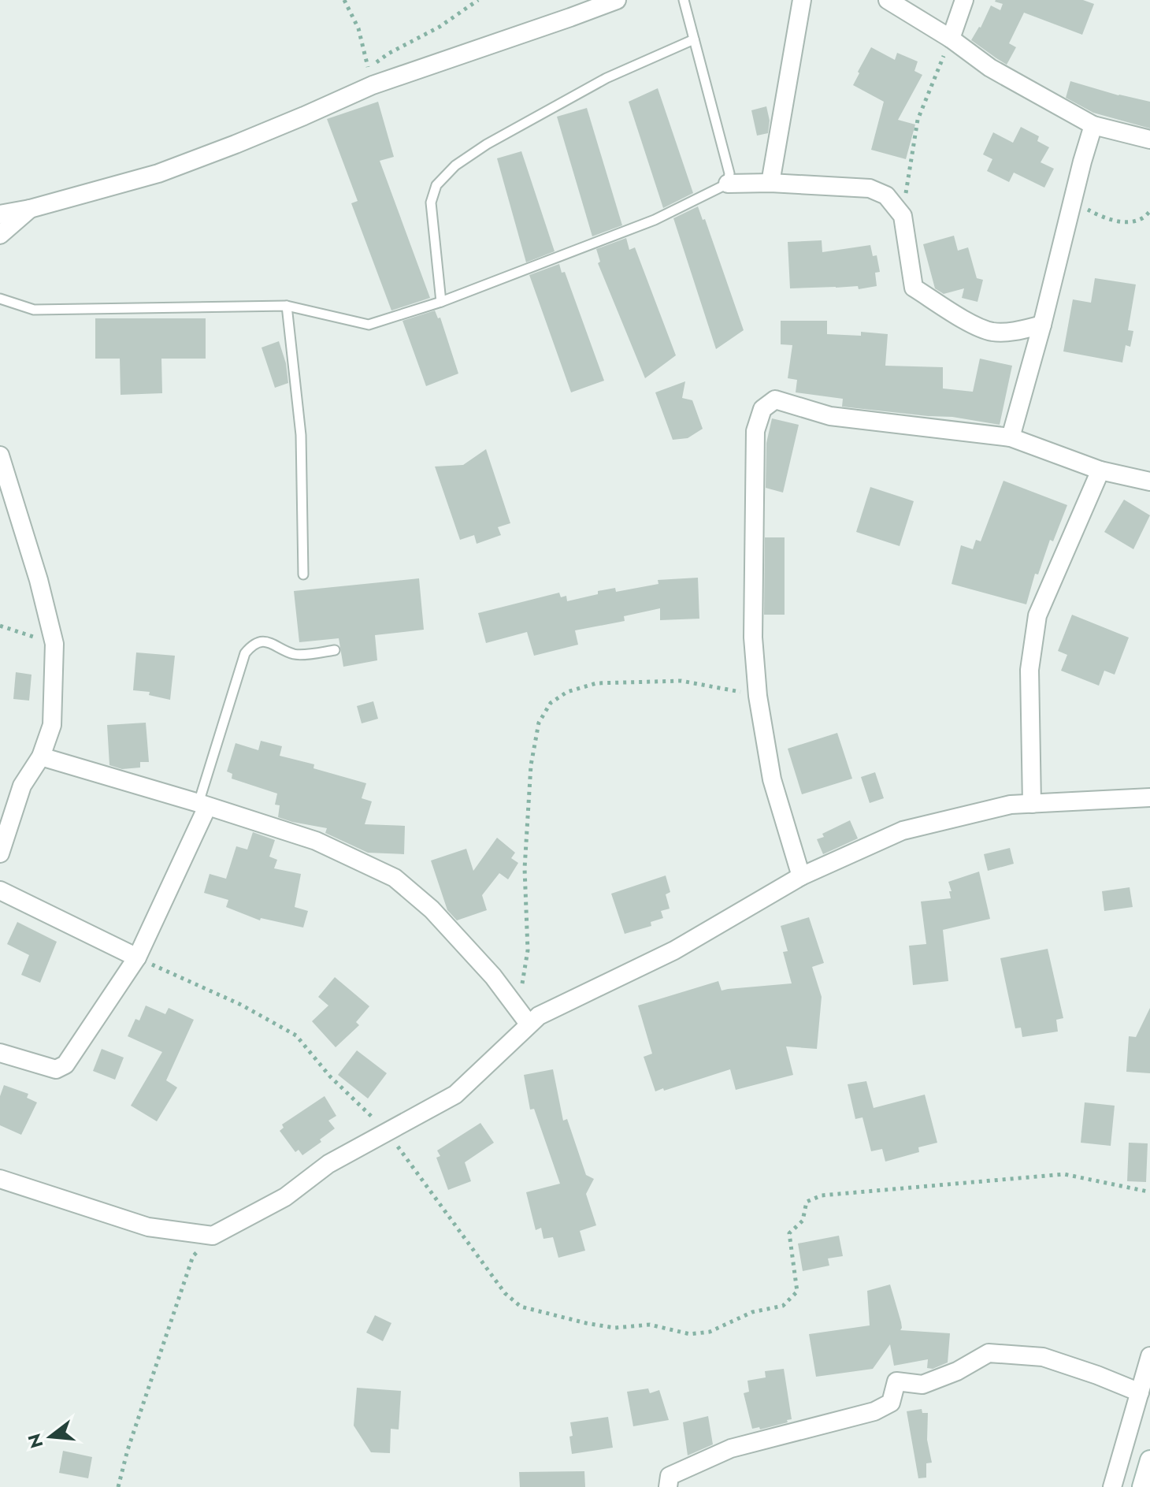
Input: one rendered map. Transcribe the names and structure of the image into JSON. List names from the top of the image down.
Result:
{
  "north": "left"
}
